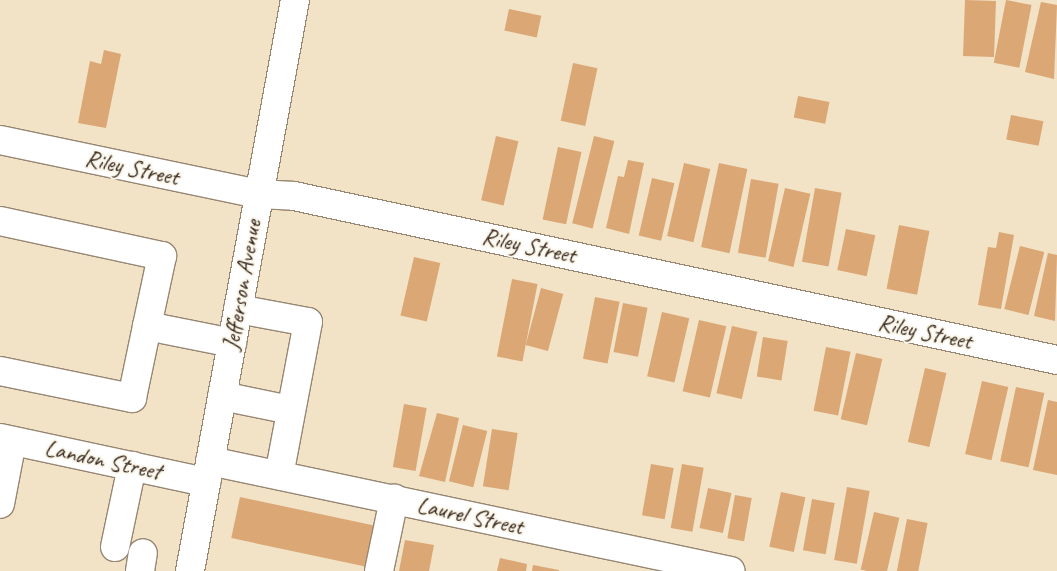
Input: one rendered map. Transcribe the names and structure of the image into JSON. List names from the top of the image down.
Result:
{
  "streets": {
    "street": [
      "Riley Street",
      "Jefferson Avenue",
      "Landon Street",
      "Laurel Street"
    ]
  },
  "crossings": [
    ["Riley Street", "Jefferson Avenue"],
    ["Jefferson Avenue", "Landon Street"],
    ["Jefferson Avenue", "Laurel Street"],
    ["Landon Street", "Laurel Street"]
  ]
}
